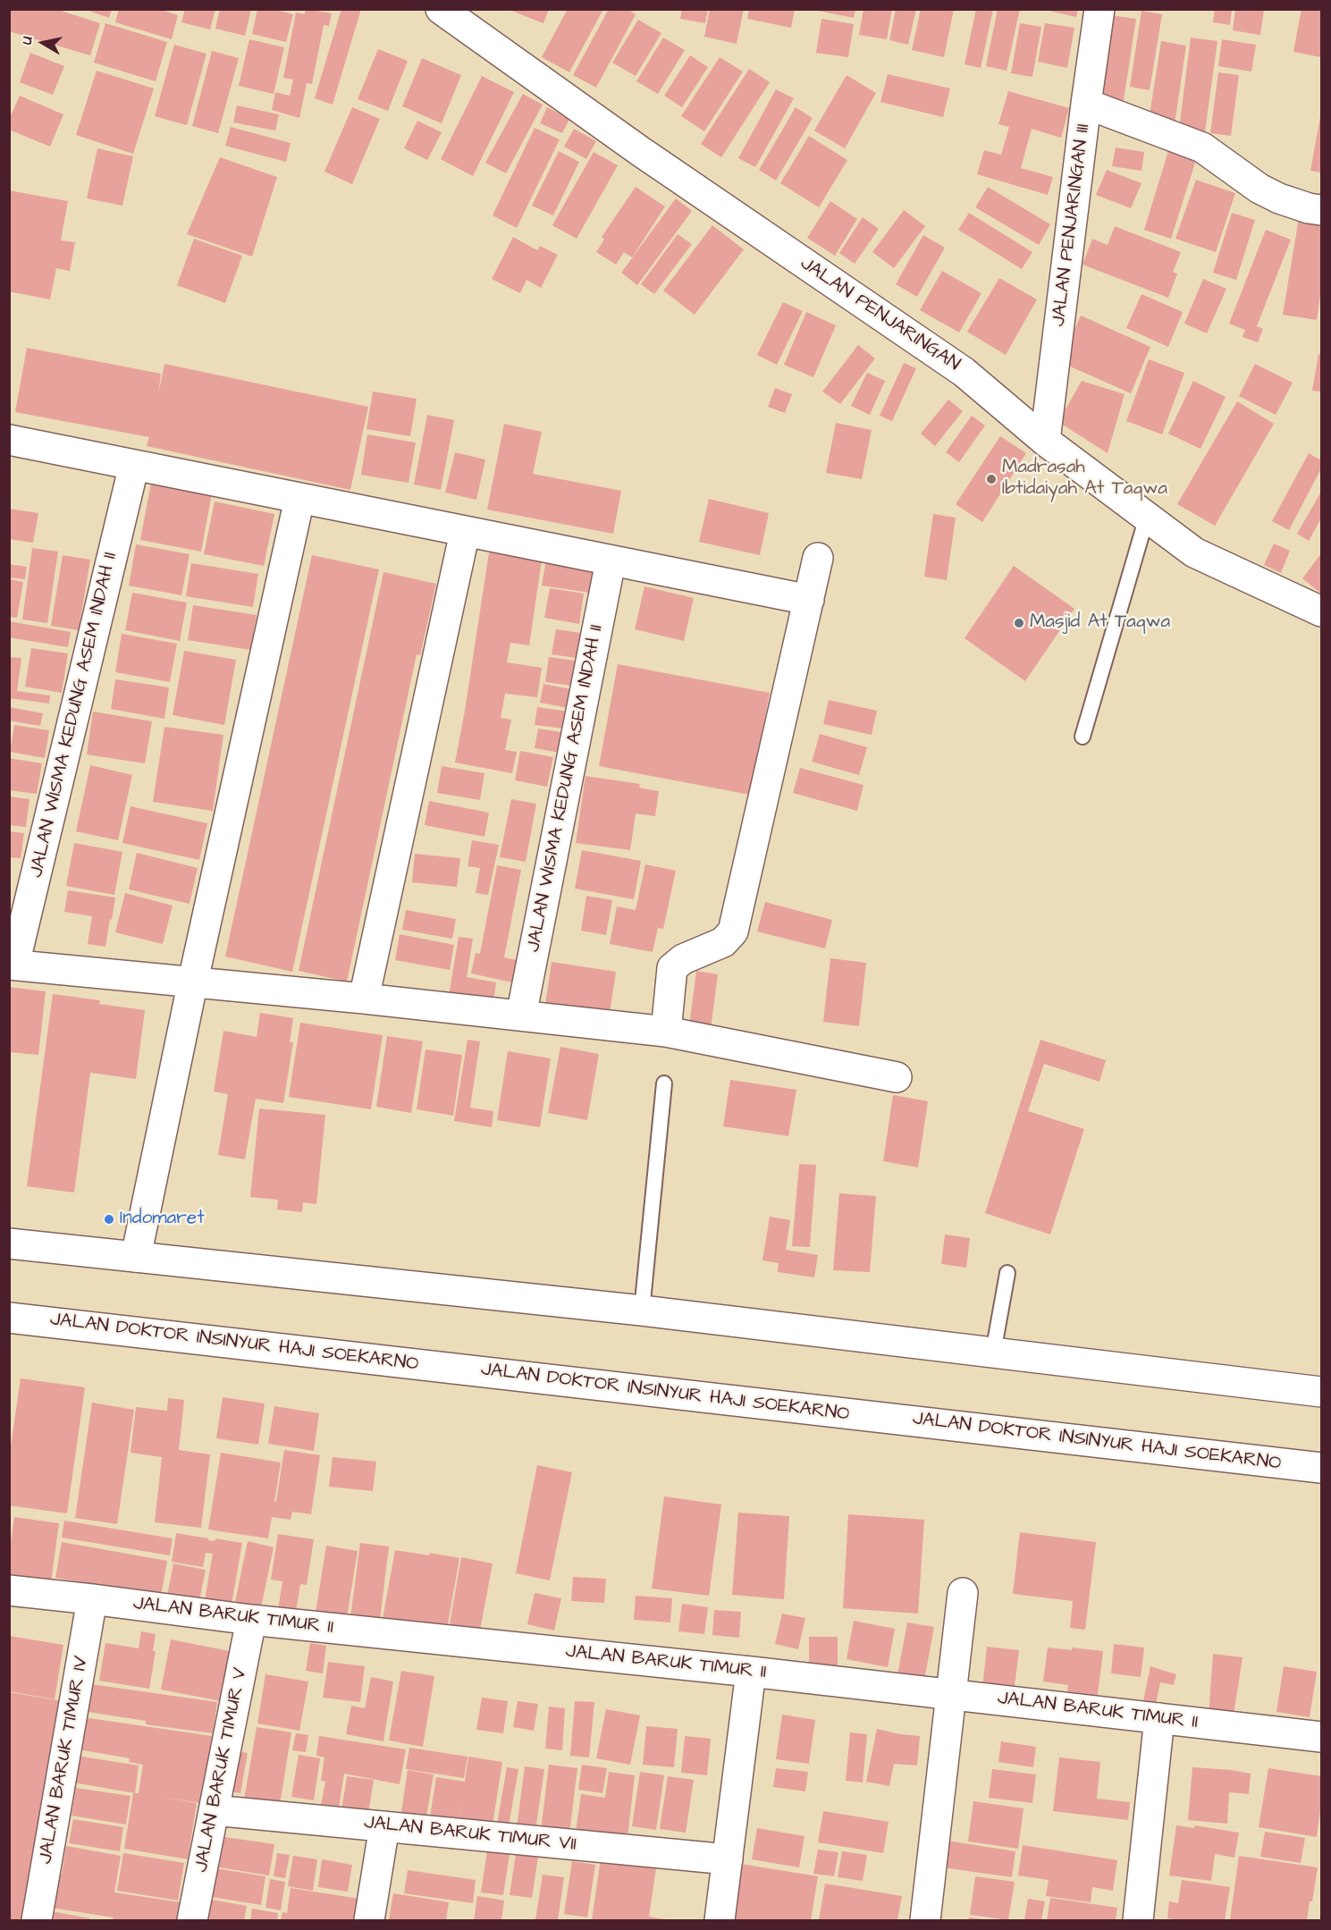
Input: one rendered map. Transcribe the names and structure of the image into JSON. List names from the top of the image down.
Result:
{
  "streets": {
    "street": [
      "JALAN PENJARINGAN III",
      "JALAN PENJARINGAN",
      "JALAN WISMA KEDUNG ASEM INDAH II",
      "JALAN DOKTOR INSINYUR HAJI SOEKARNO",
      "JALAN BARUK TIMUR II",
      "JALAN BARUK TIMUR IV",
      "JALAN BARUK TIMUR V",
      "JALAN BARUK TIMUR VII"
    ]
  },
  "crossings": [
    ["JALAN PENJARINGAN III", "JALAN PENJARINGAN"],
    ["JALAN BARUK TIMUR II", "JALAN BARUK TIMUR IV"],
    ["JALAN BARUK TIMUR II", "JALAN BARUK TIMUR V"],
    ["JALAN BARUK TIMUR V", "JALAN BARUK TIMUR VII"]
  ],
  "places": ["Madrasah Ibtidaiyah At Taqwa", "Masjid At Taqwa", "Indomaret"],
  "north": "left"
}
